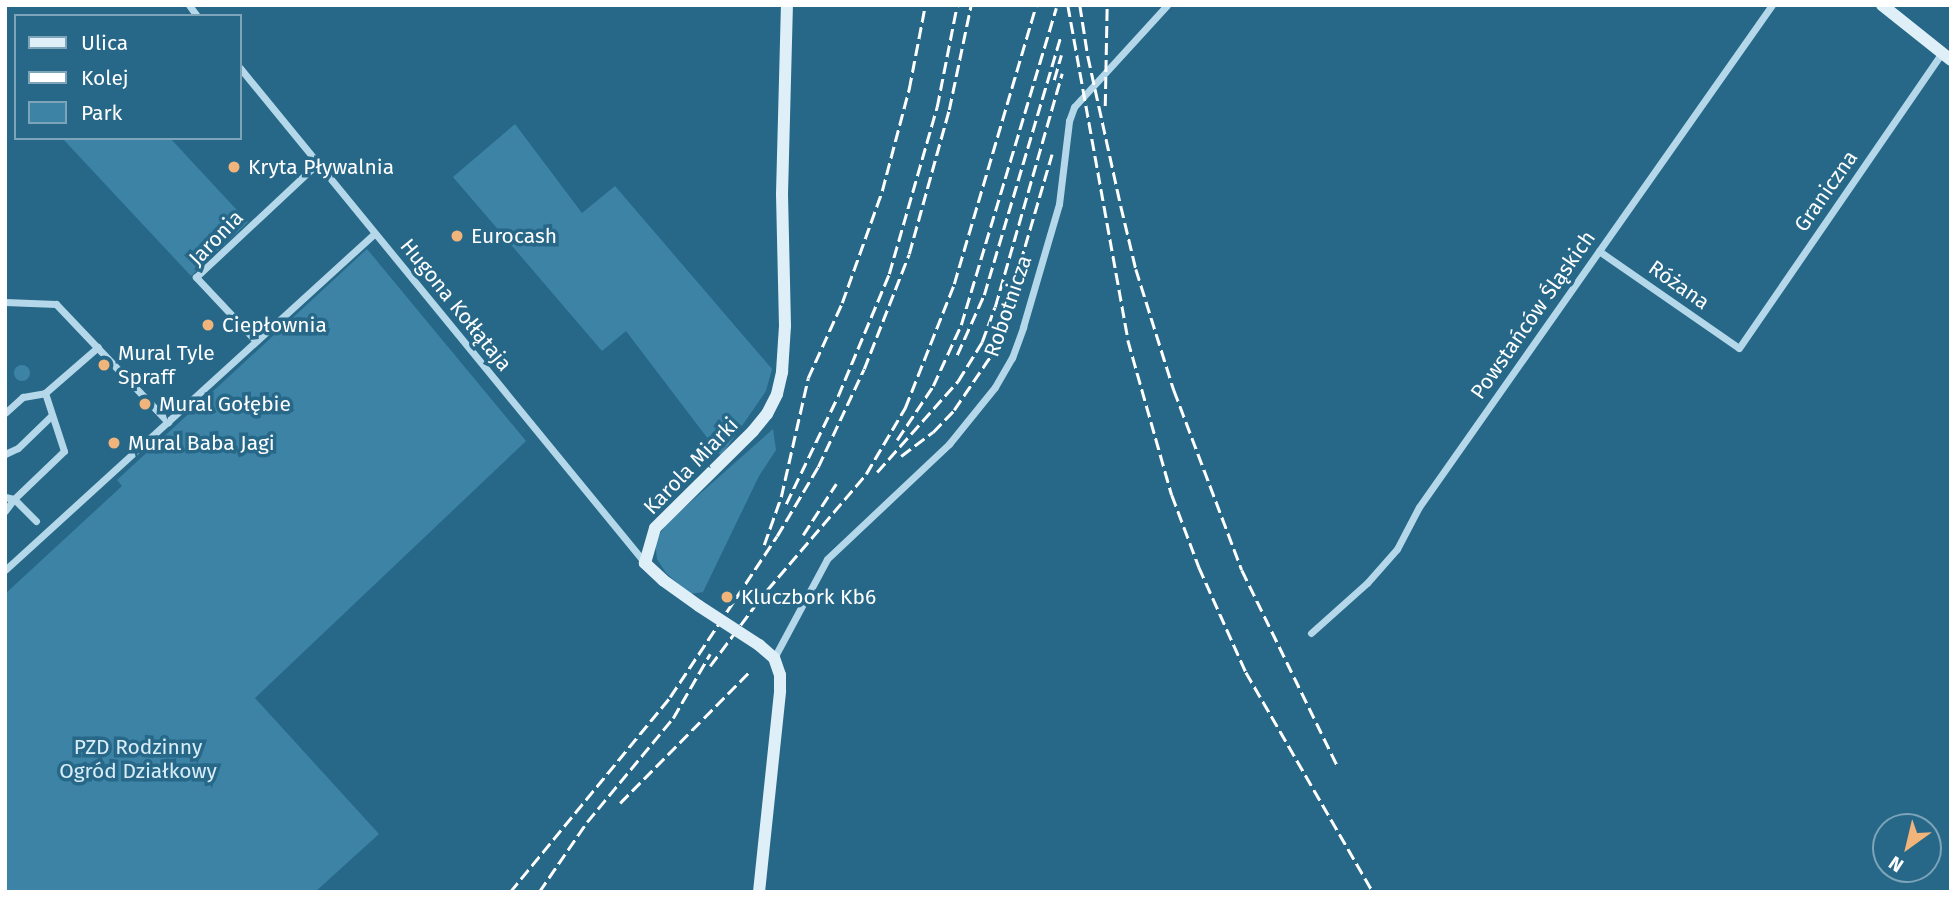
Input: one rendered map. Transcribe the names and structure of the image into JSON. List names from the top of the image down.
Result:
{
  "streets": {
    "street": [
      "Graniczna",
      "Jaronia",
      "Różana",
      "Hugona Kołłątaja",
      "Robotnicza",
      "Powstańców Śląskich",
      "Karola Miarki"
    ]
  },
  "crossings": [
    ["Graniczna", "Różana"],
    ["Jaronia", "Hugona Kołłątaja"],
    ["Różana", "Powstańców Śląskich"],
    ["Hugona Kołłątaja", "Karola Miarki"]
  ],
  "parks": ["PZD Rodzinny Ogród Działkowy"],
  "places": [
    "Kryta Pływalnia",
    "Eurocash",
    "Ciepłownia",
    "Mural Tyle Spraff",
    "Mural Gołębie",
    "Mural Baba Jagi",
    "Kluczbork Kb6"
  ],
  "legend": ["Ulica", "Kolej", "Park"],
  "north": "bottom left"
}
